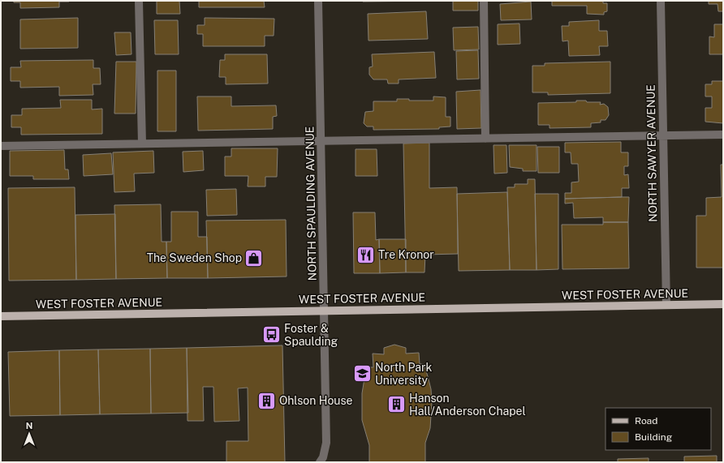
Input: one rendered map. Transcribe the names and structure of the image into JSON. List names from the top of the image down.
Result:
{
  "streets": {
    "main road": ["WEST FOSTER AVENUE"],
    "street": ["NORTH SAWYER AVENUE", "NORTH SPAULDING AVENUE"]
  },
  "crossings": [
    ["NORTH SAWYER AVENUE", "WEST FOSTER AVENUE"],
    ["NORTH SPAULDING AVENUE", "WEST FOSTER AVENUE"]
  ],
  "places": {
    "restaurant": ["Tre Kronor"],
    "shop": ["The Sweden Shop"],
    "bus stop": ["Foster & Spaulding"],
    "school or university": ["North Park University"],
    "building": ["Ohlson House", "Hanson Hall/Anderson Chapel"]
  },
  "legend": ["Road", "Building"],
  "north": "top"
}
